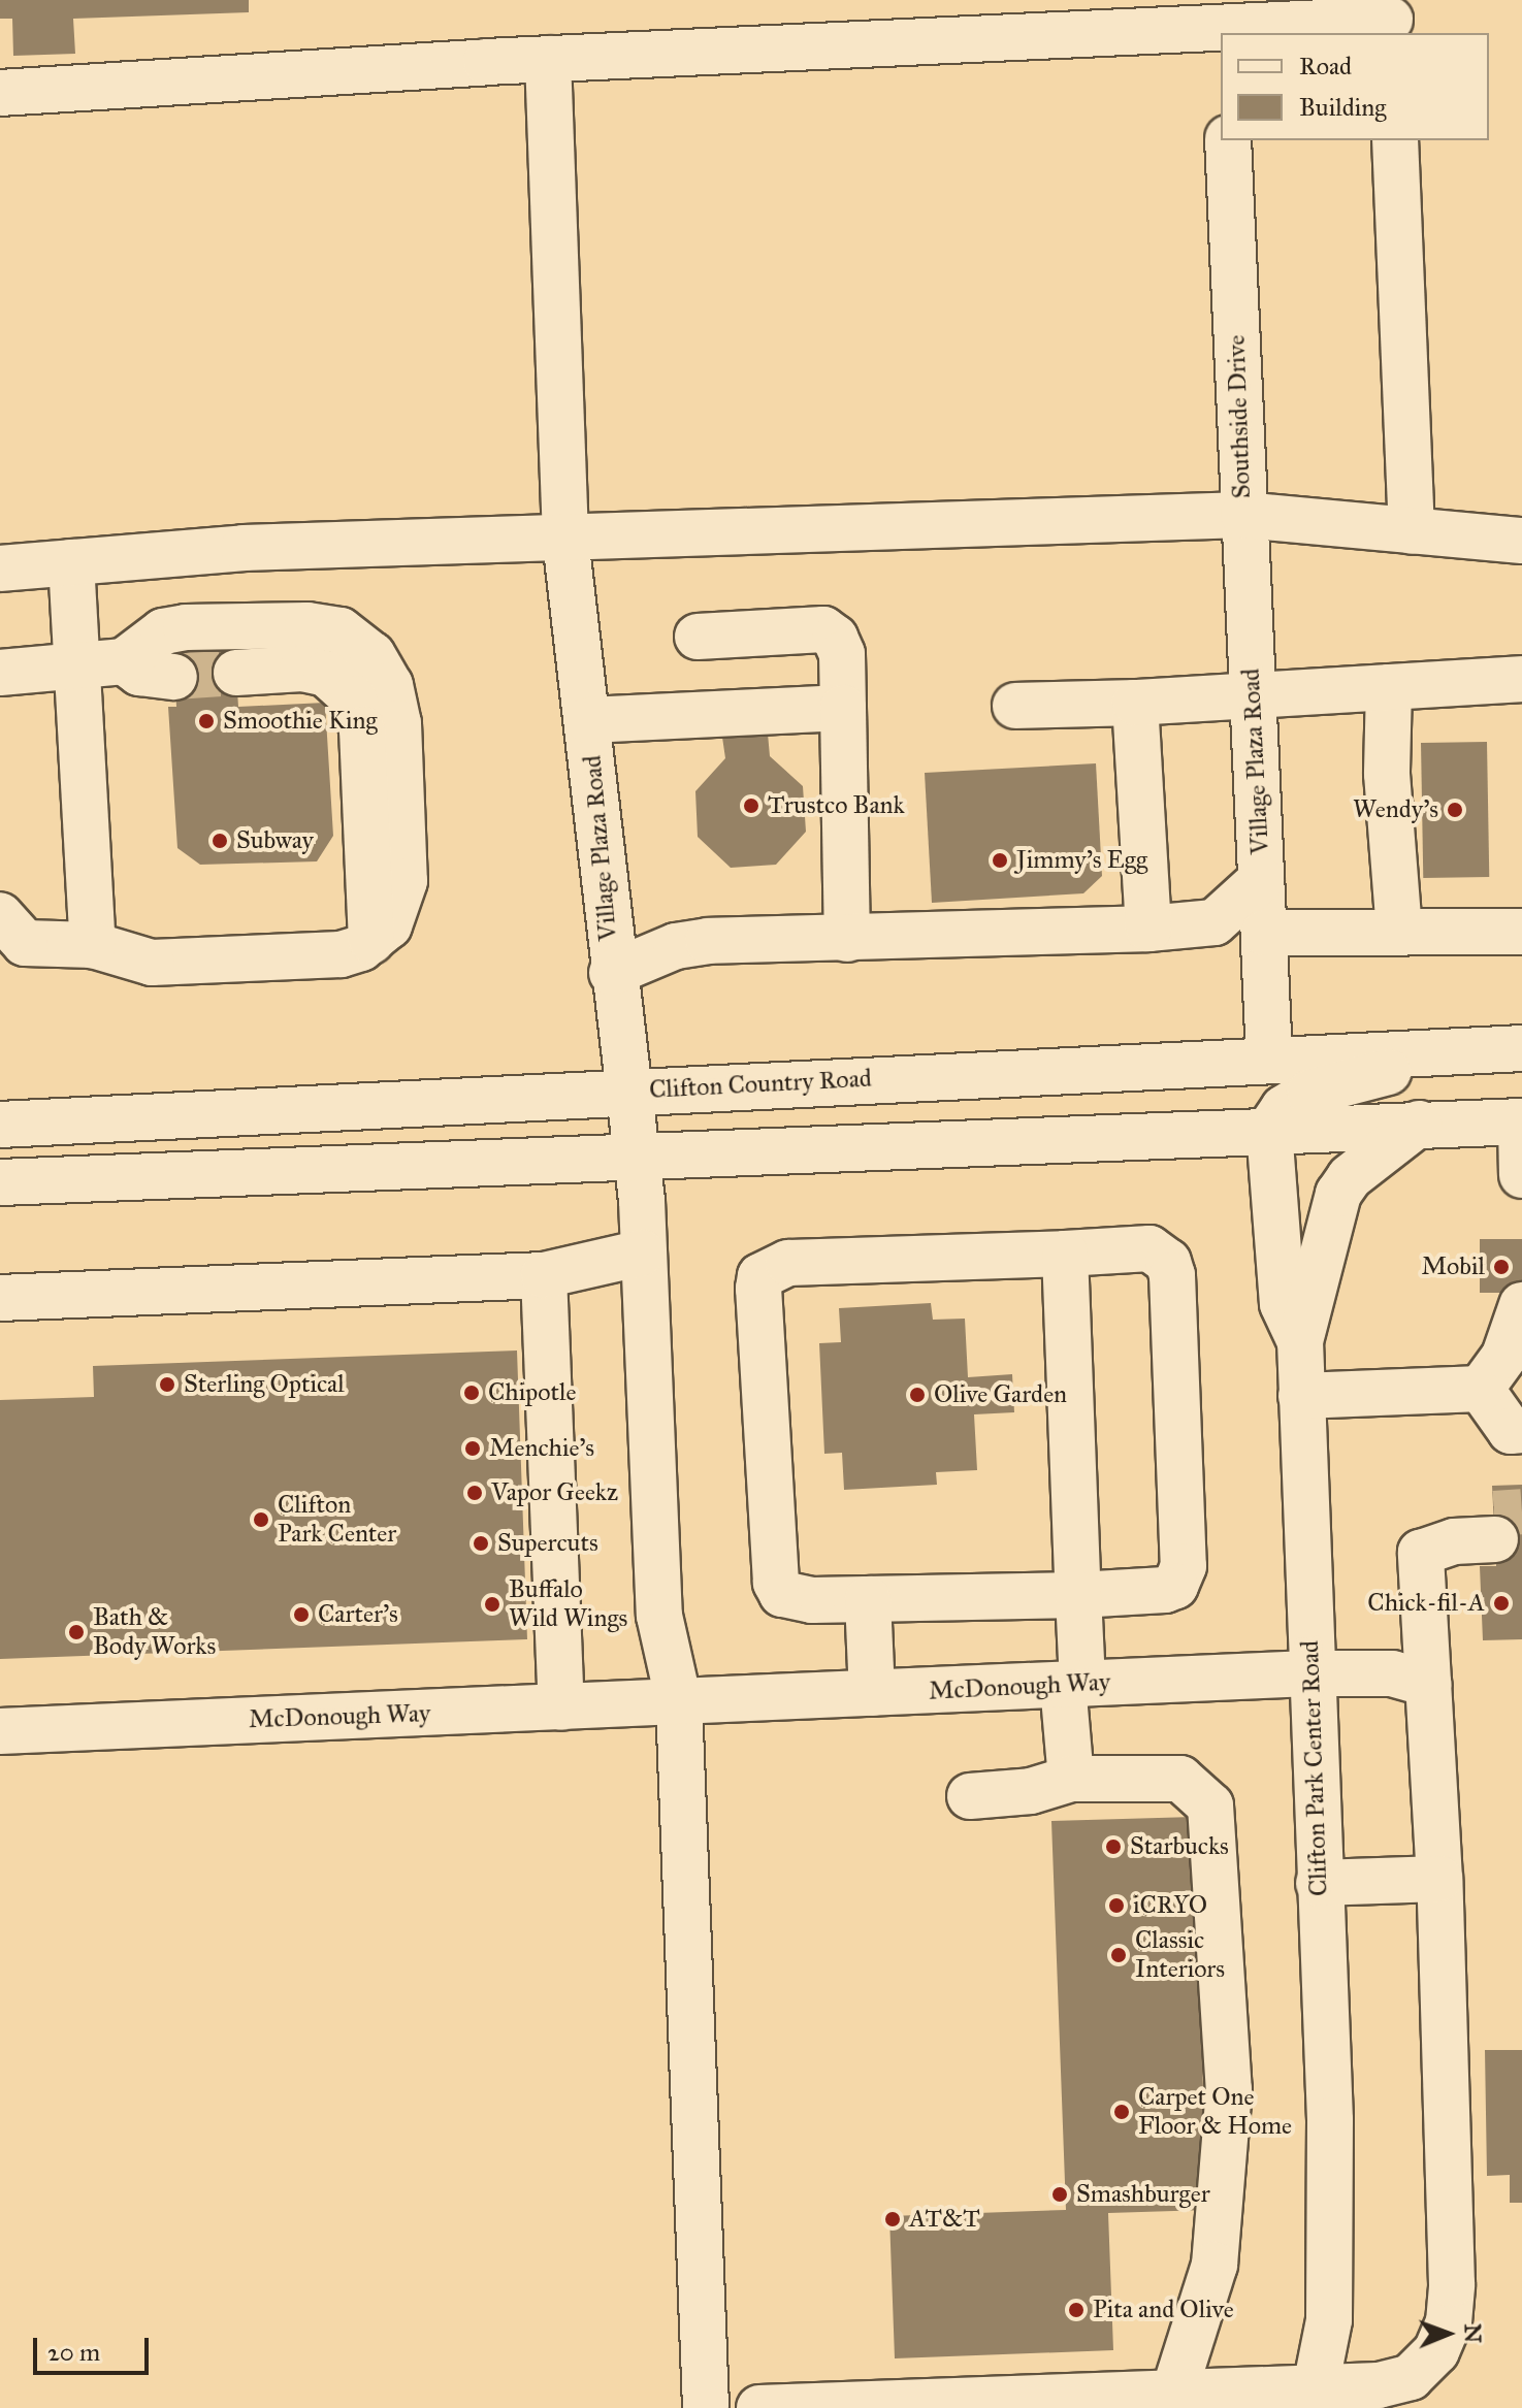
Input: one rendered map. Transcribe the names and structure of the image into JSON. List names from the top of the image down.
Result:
{
  "streets": {
    "street": [
      "Southside Drive",
      "Village Plaza Road",
      "Clifton Country Road",
      "McDonough Way",
      "Clifton Park Center Road"
    ]
  },
  "crossings": [
    ["Southside Drive", "Village Plaza Road"],
    ["Village Plaza Road", "Clifton Country Road"],
    ["McDonough Way", "Clifton Park Center Road"]
  ],
  "places": [
    "Smoothie King",
    "Trustco Bank",
    "Wendy's",
    "Subway",
    "Jimmy's Egg",
    "Mobil",
    "Sterling Optical",
    "Chipotle",
    "Olive Garden",
    "Menchie's",
    "Vapor Geekz",
    "Clifton Park Center",
    "Supercuts",
    "Chick-fil-A",
    "Buffalo Wild Wings",
    "Carter's",
    "Bath & Body Works",
    "Starbucks",
    "iCRYO",
    "Classic Interiors",
    "Carpet One Floor & Home",
    "Smashburger",
    "AT&T",
    "Pita and Olive"
  ],
  "legend": ["Road", "Building"],
  "scale_bar": "20 m",
  "north": "right"
}
